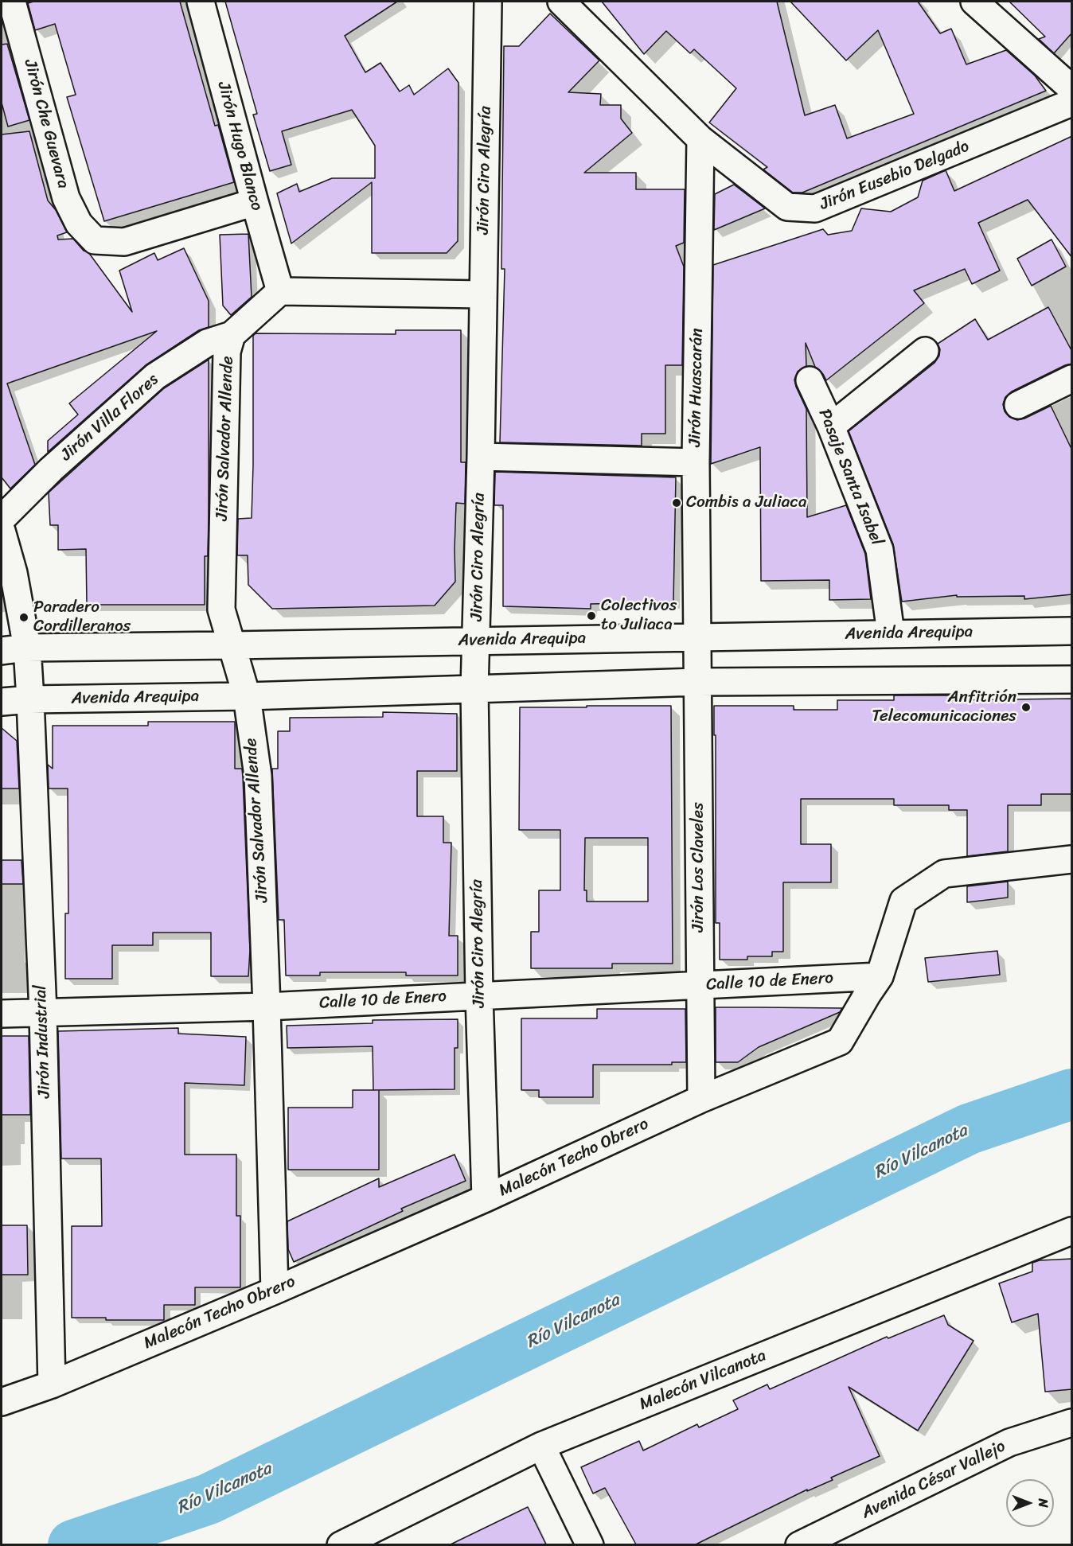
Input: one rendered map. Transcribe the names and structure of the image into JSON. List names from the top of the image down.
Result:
{
  "streets": {
    "street": [
      "Jirón Che Guevara",
      "Jirón Hugo Blanco",
      "Jirón Ciro Alegría",
      "Jirón Eusebio Delgado",
      "Jirón Huascarán",
      "Jirón Villa Flores",
      "Jirón Salvador Allende",
      "Pasaje Santa Isabel",
      "Avenida Arequipa",
      "Jirón Los Claveles",
      "Calle 10 de Enero",
      "Jirón Industrial",
      "Malecón Techo Obrero",
      "Malecón Vilcanota",
      "Avenida César Vallejo"
    ]
  },
  "crossings": [
    ["Jirón Che Guevara", "Jirón Hugo Blanco"],
    ["Jirón Hugo Blanco", "Jirón Salvador Allende"],
    ["Jirón Ciro Alegría", "Avenida Arequipa"],
    ["Jirón Ciro Alegría", "Calle 10 de Enero"],
    ["Jirón Ciro Alegría", "Malecón Techo Obrero"],
    ["Jirón Eusebio Delgado", "Jirón Huascarán"],
    ["Jirón Huascarán", "Avenida Arequipa"],
    ["Jirón Huascarán", "Jirón Los Claveles"],
    ["Jirón Villa Flores", "Jirón Salvador Allende"],
    ["Jirón Salvador Allende", "Avenida Arequipa"],
    ["Jirón Salvador Allende", "Calle 10 de Enero"],
    ["Jirón Salvador Allende", "Malecón Techo Obrero"],
    ["Pasaje Santa Isabel", "Avenida Arequipa"],
    ["Avenida Arequipa", "Jirón Los Claveles"],
    ["Avenida Arequipa", "Jirón Industrial"],
    ["Jirón Los Claveles", "Calle 10 de Enero"],
    ["Jirón Los Claveles", "Malecón Techo Obrero"],
    ["Calle 10 de Enero", "Jirón Industrial"],
    ["Calle 10 de Enero", "Malecón Techo Obrero"],
    ["Jirón Industrial", "Malecón Techo Obrero"]
  ],
  "water": ["Río Vilcanota"],
  "places": [
    "Combis a Juliaca",
    "Colectivos to Juliaca",
    "Paradero Cordilleranos",
    "Anfitrión Telecomunicaciones"
  ],
  "north": "right"
}
